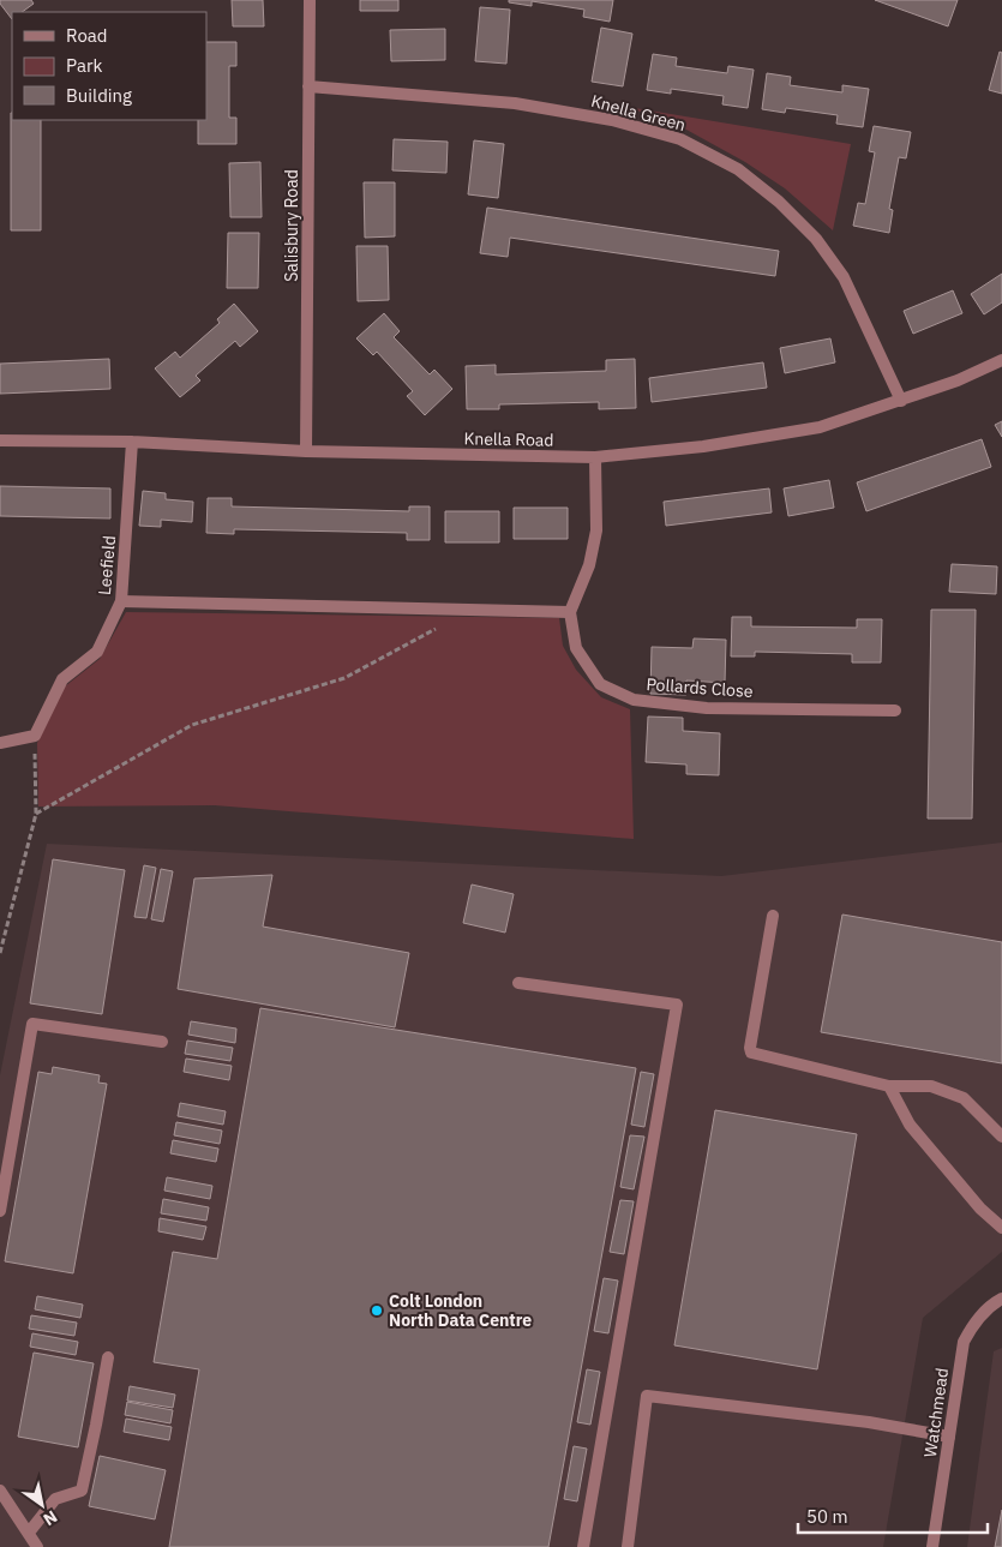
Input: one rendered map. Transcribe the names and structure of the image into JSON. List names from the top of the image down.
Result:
{
  "streets": {
    "street": [
      "Knella Green",
      "Salisbury Road",
      "Knella Road",
      "Leefield",
      "Pollards Close",
      "Watchmead"
    ]
  },
  "crossings": [
    ["Knella Green", "Salisbury Road"],
    ["Knella Green", "Knella Road"],
    ["Salisbury Road", "Knella Road"],
    ["Knella Road", "Leefield"]
  ],
  "places": ["Colt London North Data Centre"],
  "legend": ["Road", "Park", "Building"],
  "scale_bar": "50 m",
  "north": "bottom right"
}
